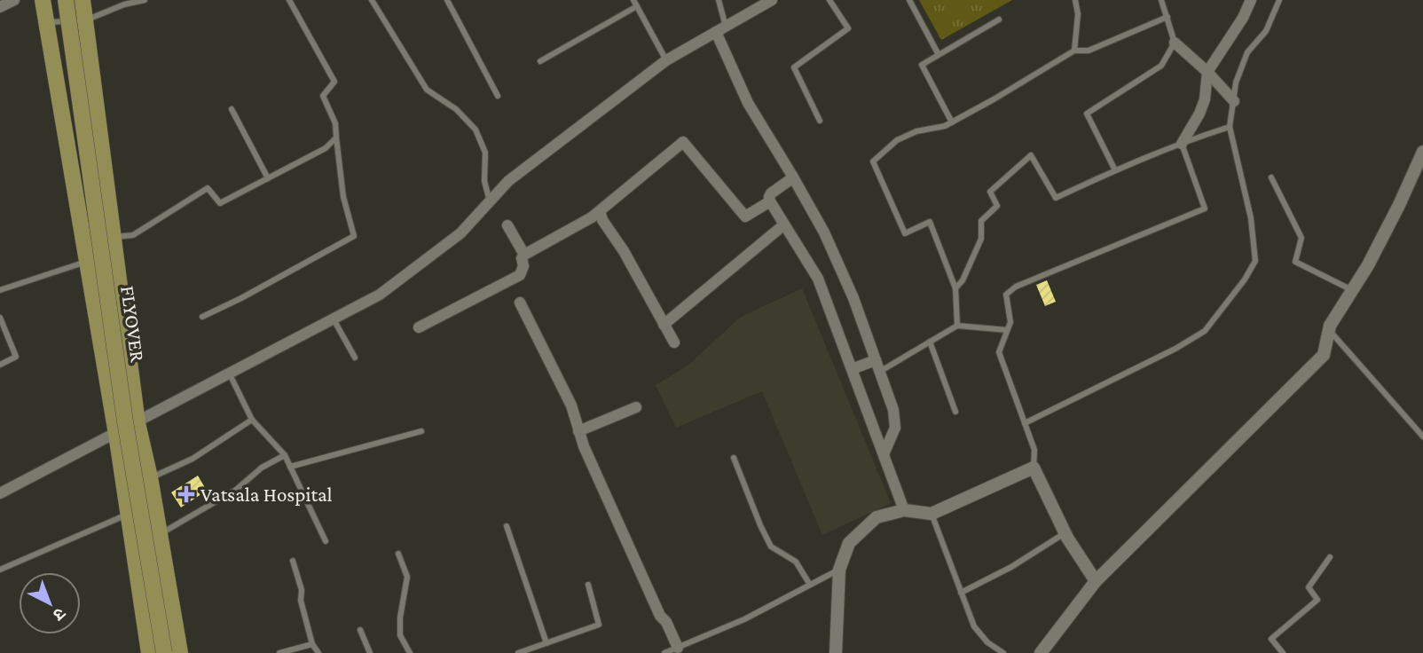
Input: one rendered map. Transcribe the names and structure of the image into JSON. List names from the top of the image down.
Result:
{
  "streets": {
    "main road": ["FLYOVER"]
  },
  "places": {
    "health": ["Vatsala Hospital"]
  },
  "north": "bottom right"
}
